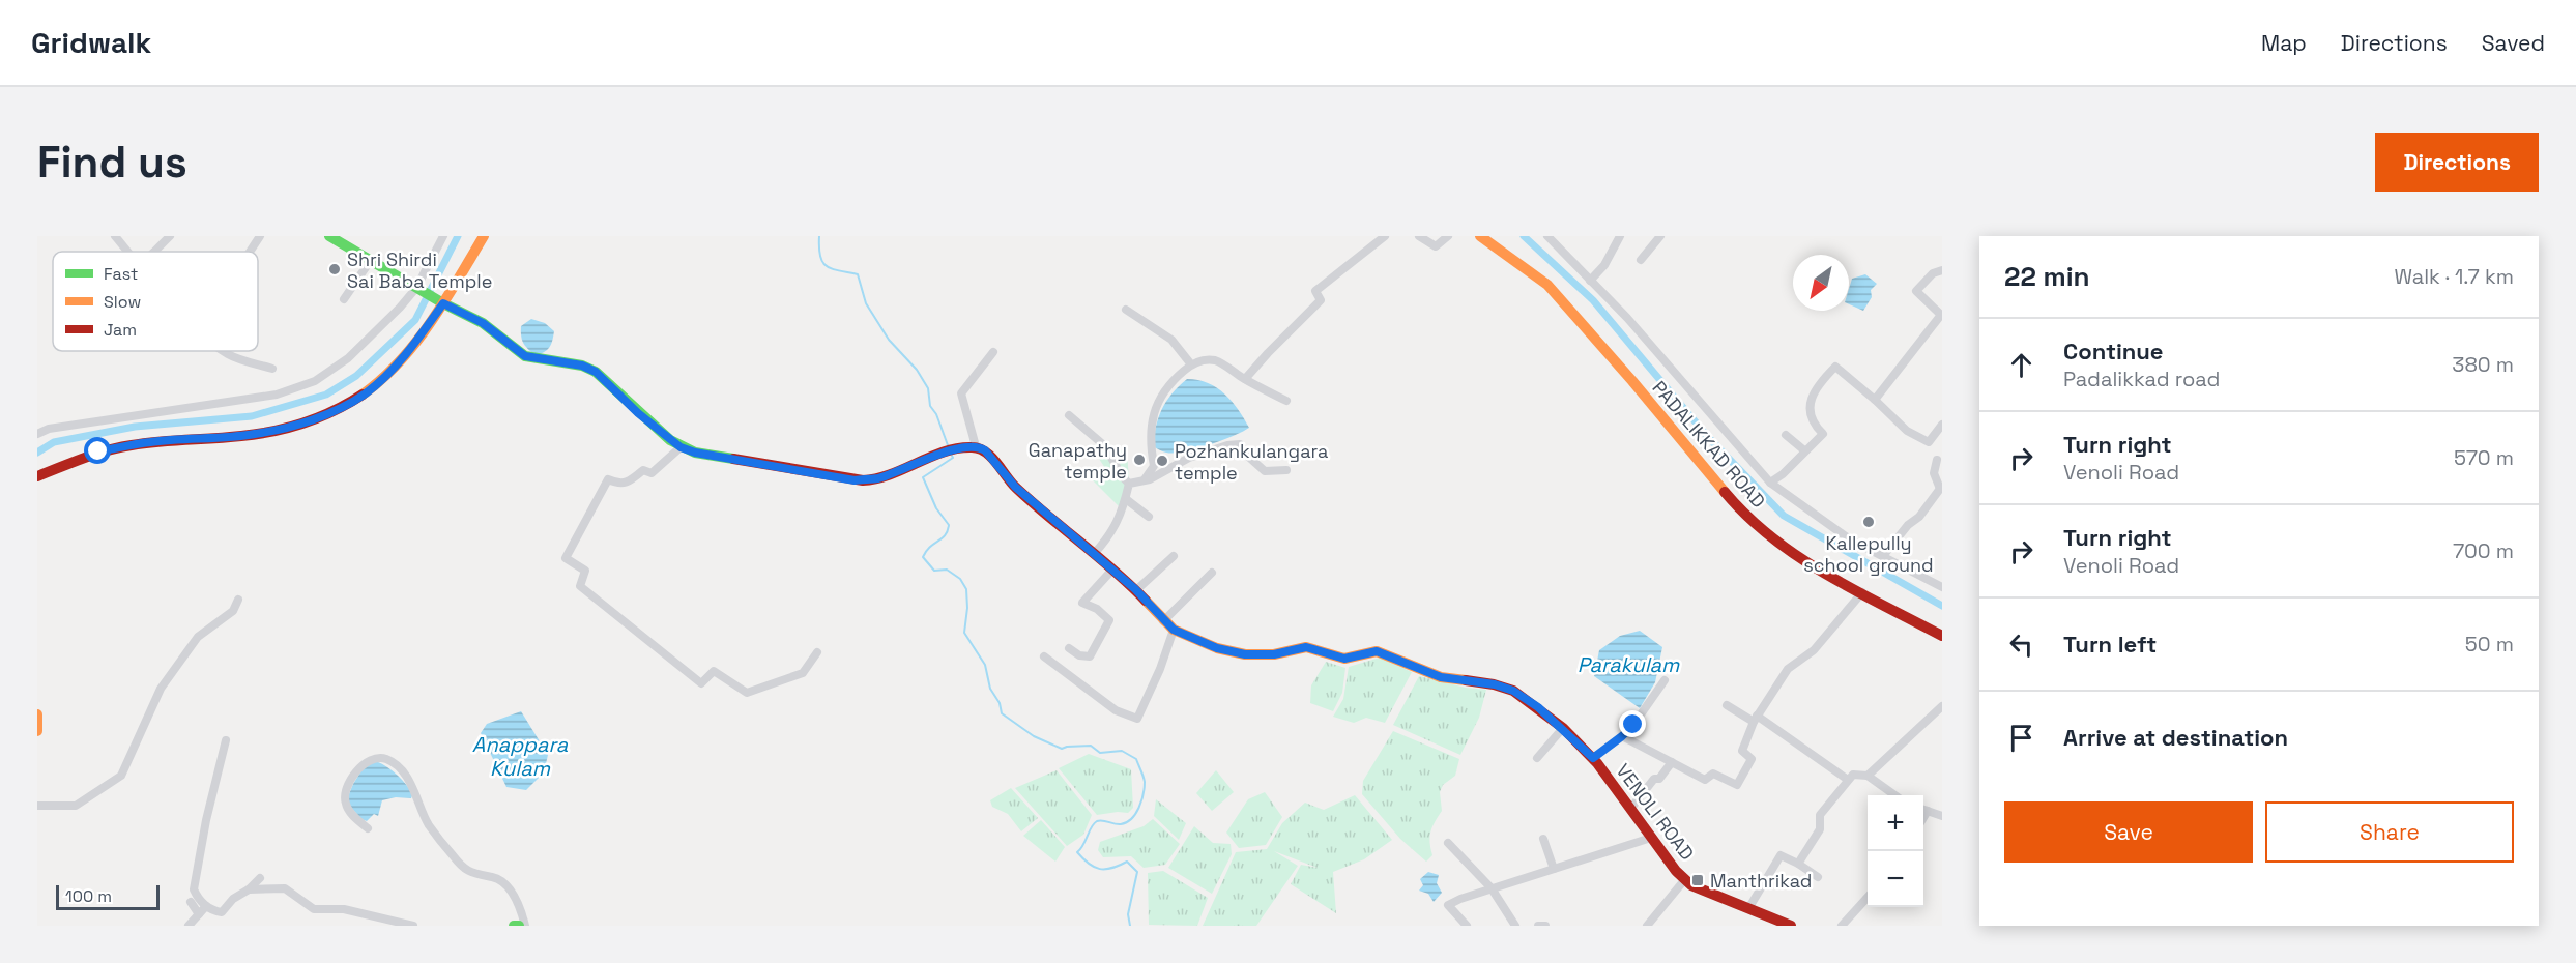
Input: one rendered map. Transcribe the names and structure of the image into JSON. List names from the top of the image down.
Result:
{
  "streets": {
    "street": ["PADALIKKAD ROAD", "VENOLI ROAD"]
  },
  "water": ["Parakulam", "Anappara Kulam"],
  "places": {
    "other": [
      "Shri Shirdi Sai Baba Temple",
      "Ganapathy temple",
      "Pozhankulangara temple",
      "Kallepully school ground"
    ],
    "transit": ["Manthrikad"]
  },
  "legend": ["Fast", "Slow", "Jam"],
  "scale_bar": "100 m",
  "north": "bottom left",
  "page": {
    "header": "Gridwalk",
    "nav": ["Map", "Directions", "Saved"],
    "buttons": [
      "Directions",
      ["Save", "Share"]
    ],
    "title": "Find us",
    "heading": ["22 min", "Walk · 1.7 km"],
    "list": [
      ["Continue", "Padalikkad road", "380 m"],
      ["Turn right", "Venoli Road", "570 m"],
      ["Turn right", "Venoli Road", "700 m"],
      ["Turn left", "50 m"],
      "Arrive at destination"
    ],
    "map_buttons": ["+", "−"],
    "scale": "100 m"
  }
}
